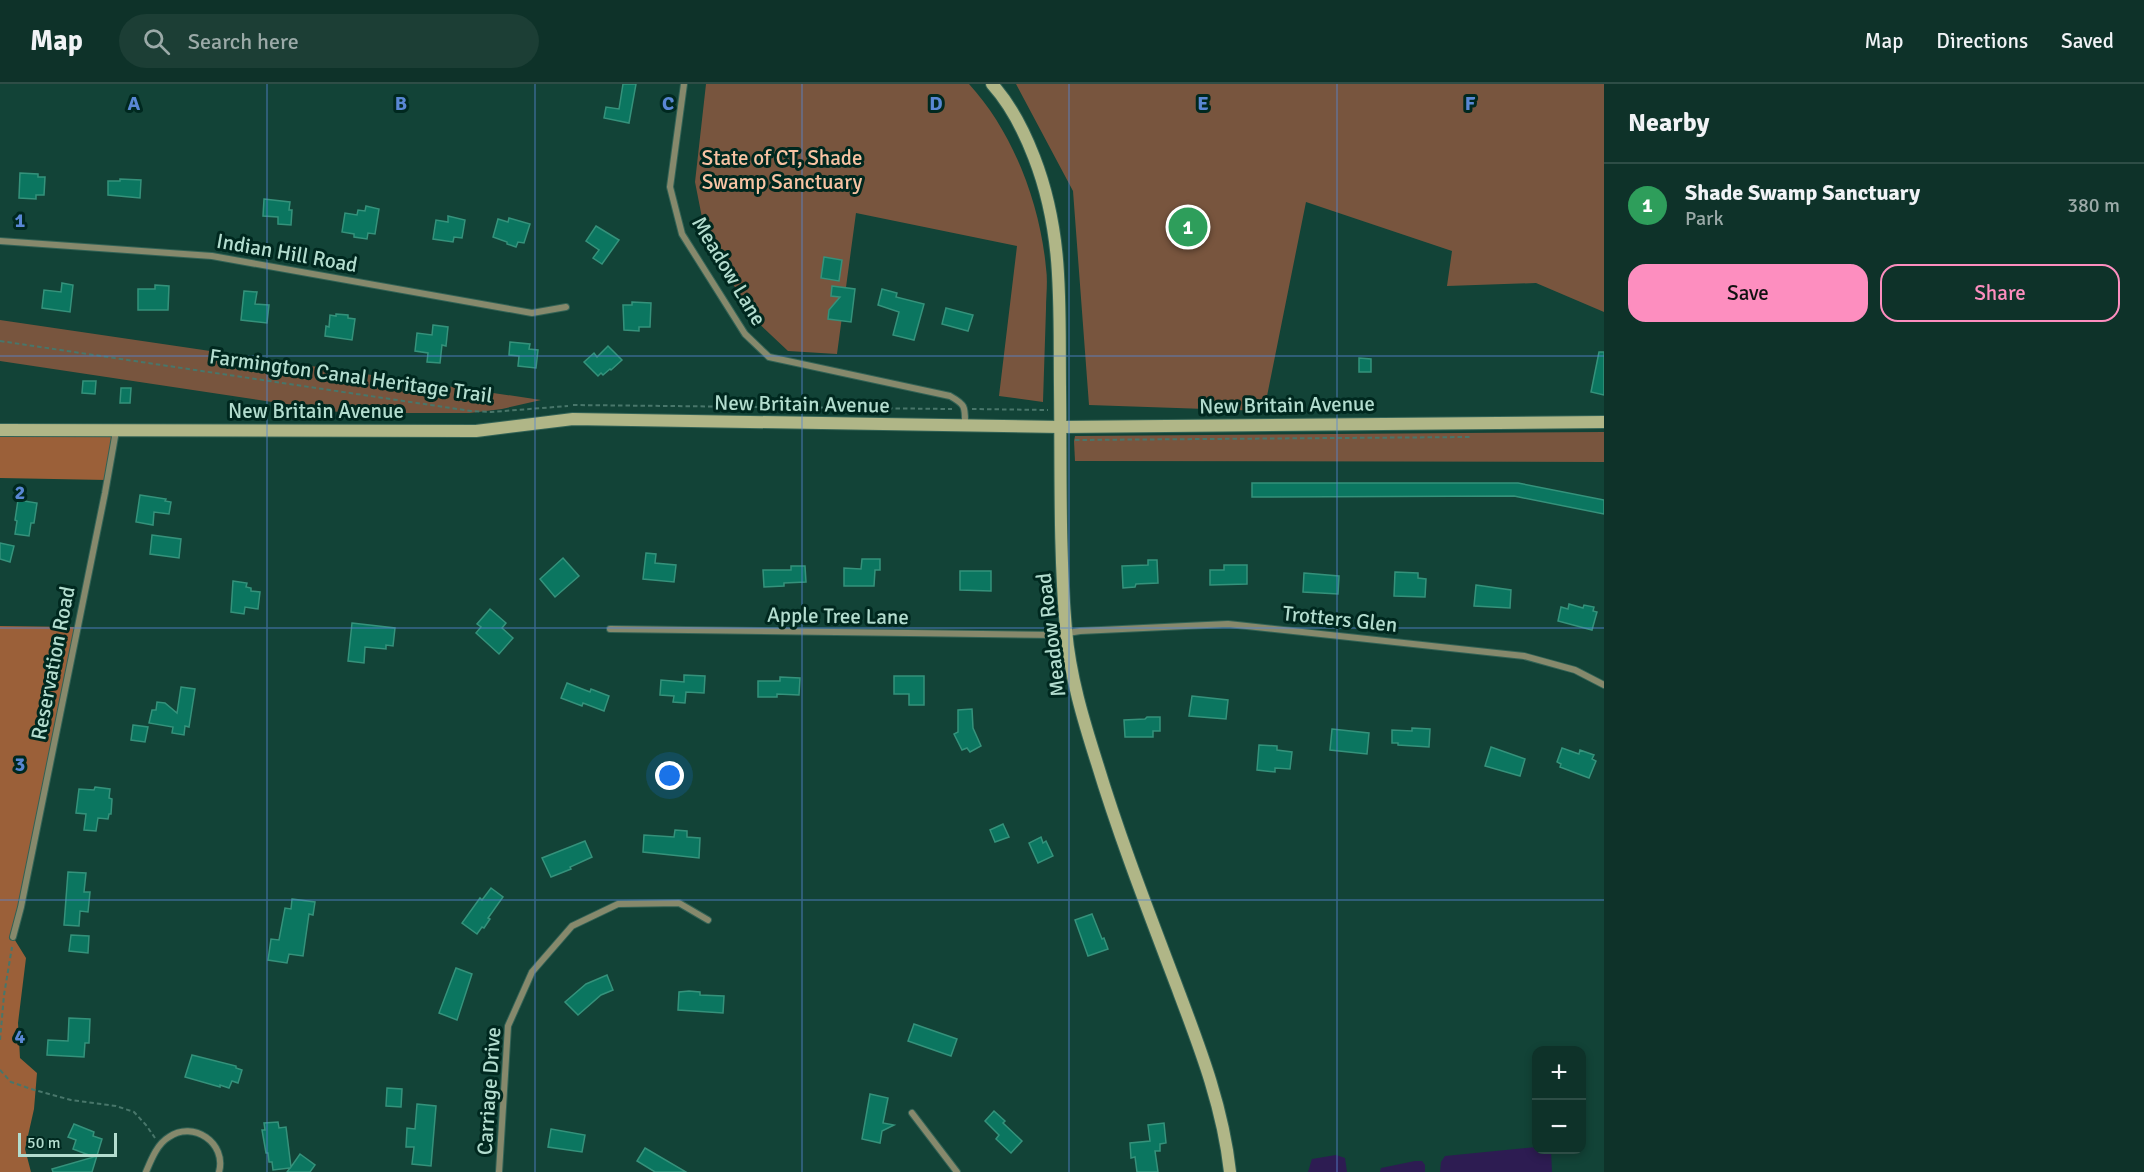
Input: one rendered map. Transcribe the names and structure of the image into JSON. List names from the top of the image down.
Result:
{
  "streets": {
    "street": [
      "Indian Hill Road",
      "Meadow Lane",
      "New Britain Avenue",
      "Apple Tree Lane",
      "Trotters Glen",
      "Meadow Road",
      "Reservation Road",
      "Carriage Drive"
    ],
    "path": ["Farmington Canal Heritage Trail"]
  },
  "crossings": [
    ["Meadow Lane", "Farmington Canal Heritage Trail"],
    ["Farmington Canal Heritage Trail", "Meadow Road"],
    ["New Britain Avenue", "Meadow Road"],
    ["New Britain Avenue", "Reservation Road"],
    ["Apple Tree Lane", "Trotters Glen"],
    ["Apple Tree Lane", "Meadow Road"],
    ["Trotters Glen", "Meadow Road"]
  ],
  "parks": ["State of CT, Shade Swamp Sanctuary"],
  "scale_bar": "50 m",
  "page": {
    "header": "Map",
    "search": "Search here",
    "nav": ["Map", "Directions", "Saved"],
    "heading": "Nearby",
    "list": [
      {
        "mark": "1",
        "name": "Shade Swamp Sanctuary",
        "note": "Park",
        "value": "380 m"
      }
    ],
    "pins": "1",
    "buttons": ["Save", "Share"],
    "map_buttons": ["+", "−"],
    "scale": "50 m"
  },
  "grid": {
    "columns": [
      "A",
      "B",
      "C",
      "D",
      "E",
      "F"
    ],
    "rows": [
      "1",
      "2",
      "3",
      "4"
    ]
  }
}
